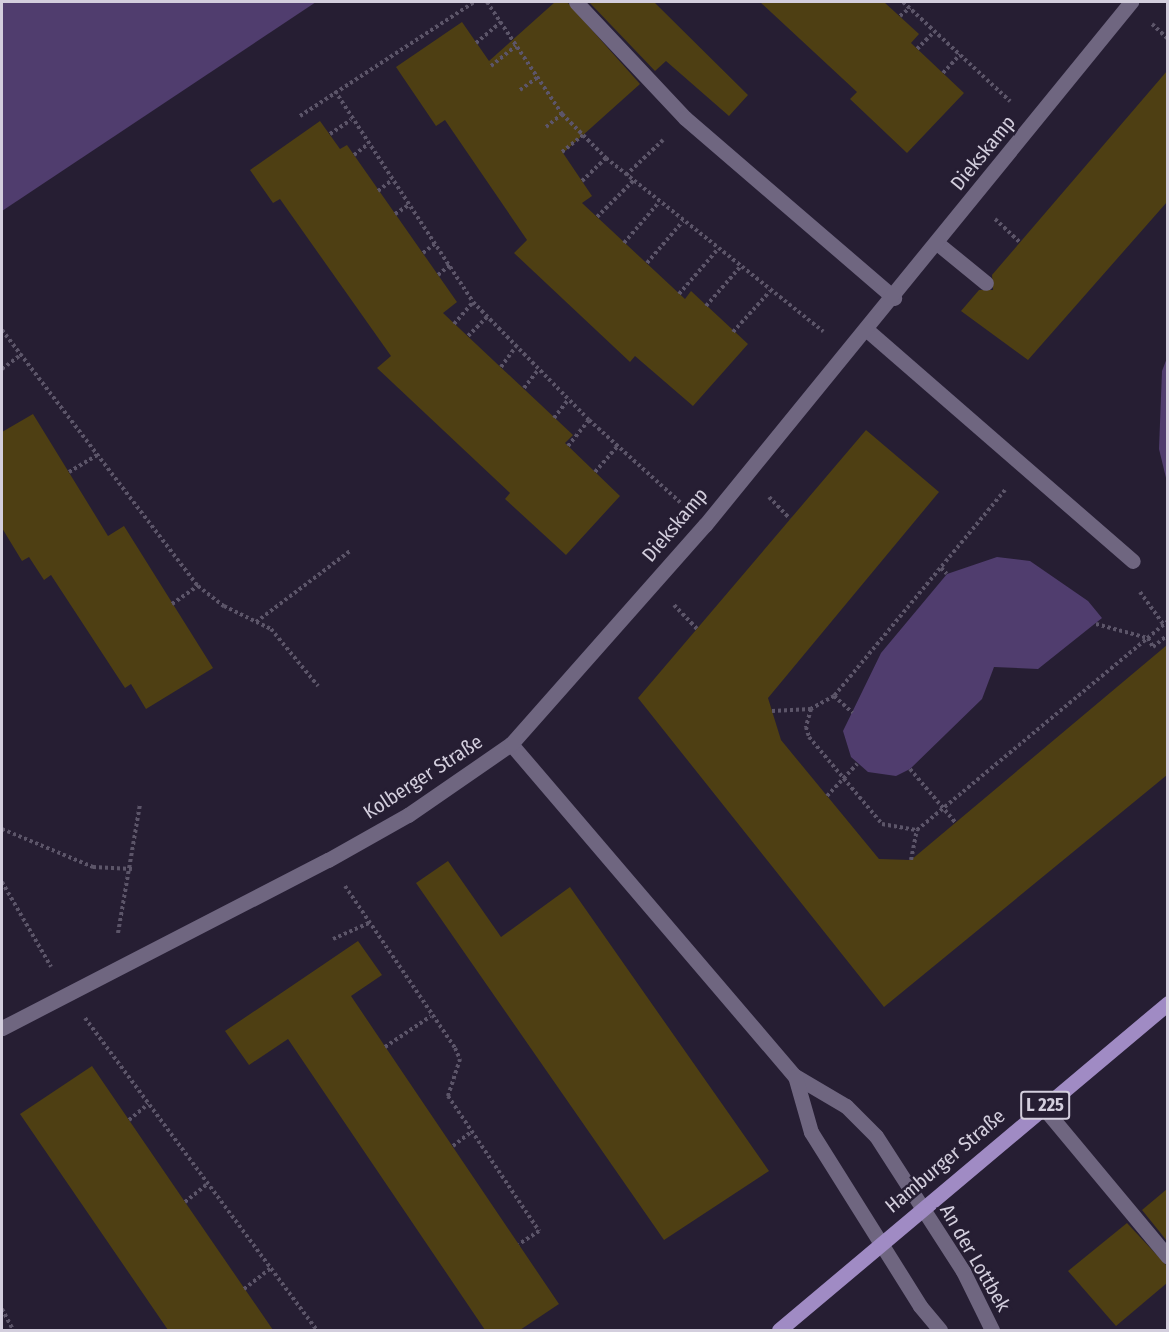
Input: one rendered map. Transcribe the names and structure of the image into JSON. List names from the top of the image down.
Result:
{
  "streets": {
    "main road": ["L 225", "Hamburger Straße"],
    "street": ["Diekskamp", "Kolberger Straße", "An der Lottbek"]
  },
  "crossings": [
    ["Diekskamp", "Kolberger Straße"],
    ["Kolberger Straße", "Hamburger Straße"],
    ["Kolberger Straße", "An der Lottbek"],
    ["Hamburger Straße", "An der Lottbek"]
  ]
}
